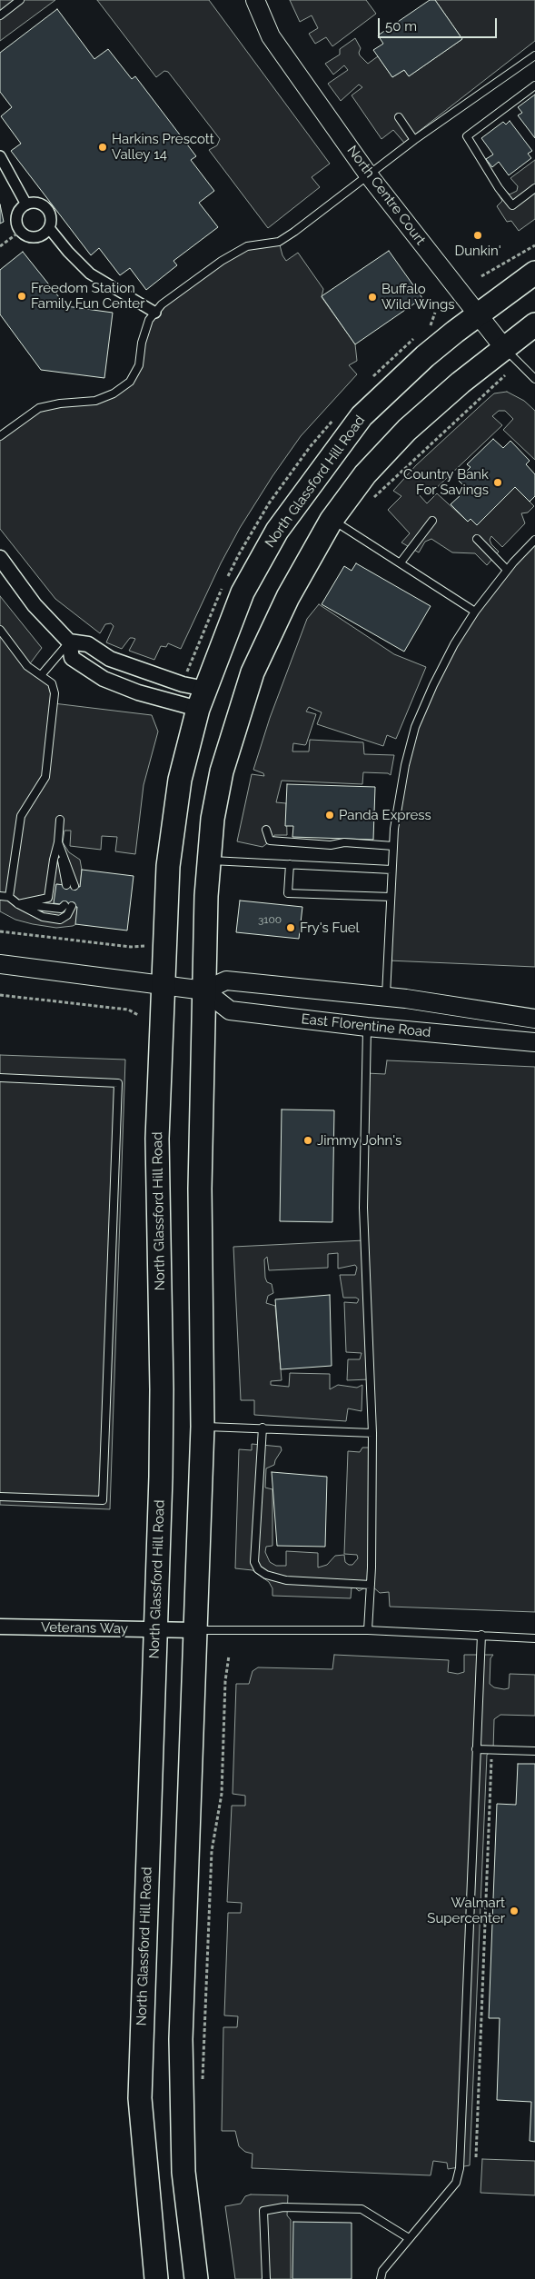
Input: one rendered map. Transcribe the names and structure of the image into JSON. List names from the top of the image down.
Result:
{
  "streets": {
    "main road": ["North Glassford Hill Road"],
    "street": ["North Centre Court", "East Florentine Road", "Veterans Way"]
  },
  "crossings": [
    ["North Centre Court", "North Glassford Hill Road"],
    ["North Glassford Hill Road", "Veterans Way"]
  ],
  "places": [
    "Harkins Prescott Valley 14",
    "Dunkin'",
    "Freedom Station Family Fun Center",
    "Buffalo Wild Wings",
    "Country Bank For Savings",
    "Panda Express",
    "Fry's Fuel",
    "Jimmy John's",
    "Walmart Supercenter"
  ],
  "house_numbers": ["3100"],
  "scale_bar": "50 m"
}
